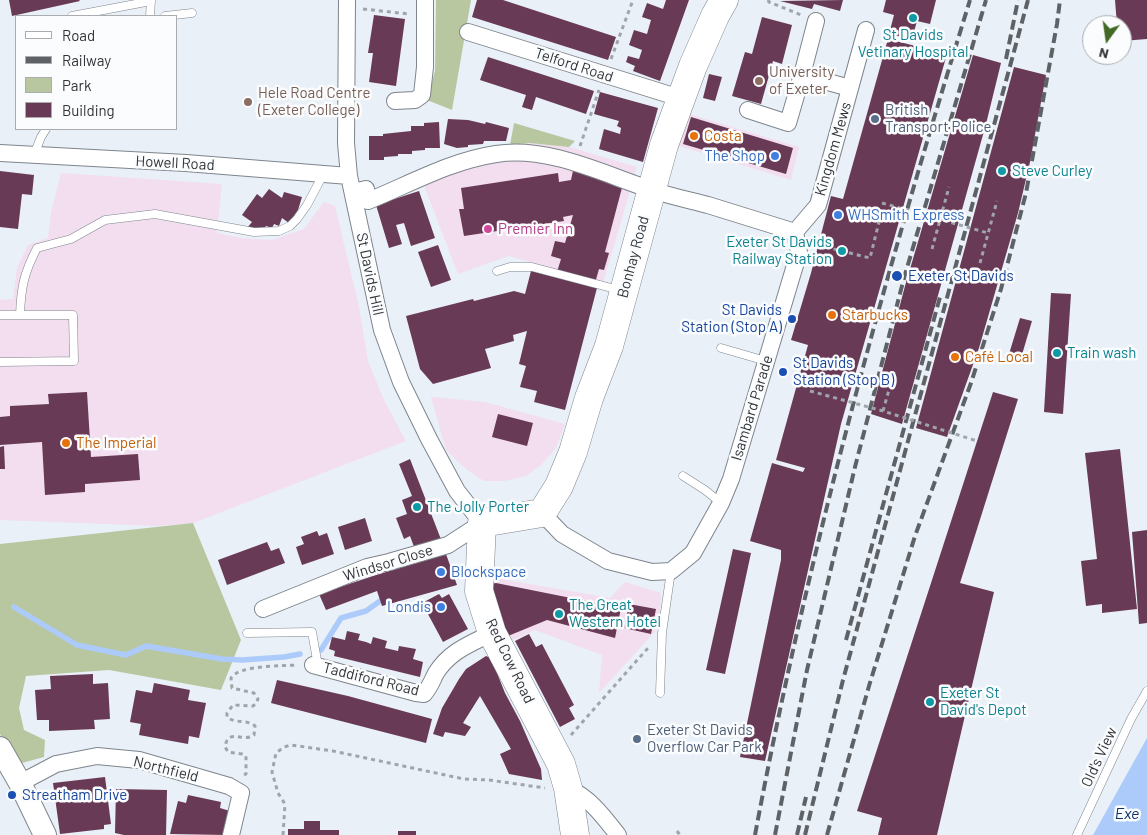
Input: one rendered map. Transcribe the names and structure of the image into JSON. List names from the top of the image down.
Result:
{
  "streets": {
    "highway": ["Bonhay Road", "Red Cow Road"],
    "street": [
      "Telford Road",
      "Kingdom Mews",
      "Howell Road",
      "St Davids Hill",
      "Isambard Parade",
      "Windsor Close",
      "Taddiford Road",
      "Northfield"
    ],
    "lane": ["Old's View"]
  },
  "crossings": [
    ["Telford Road", "Bonhay Road"],
    ["Kingdom Mews", "Isambard Parade"],
    ["Howell Road", "St Davids Hill"],
    ["St Davids Hill", "Windsor Close"],
    ["St Davids Hill", "Red Cow Road"],
    ["Windsor Close", "Red Cow Road"],
    ["Red Cow Road", "Taddiford Road"]
  ],
  "water": ["Exe"],
  "places": [
    "St Davids Vetinary Hospital",
    "University of Exeter",
    "Hele Road Centre (Exeter College)",
    "British Transport Police",
    "Costa",
    "The Shop",
    "Steve Curley",
    "WHSmith Express",
    "Premier Inn",
    "Exeter St Davids Railway Station",
    "Exeter St Davids",
    "Starbucks",
    "St Davids Station (Stop A)",
    "Train wash",
    "Café Local",
    "St Davids Station (Stop B)",
    "The Imperial",
    "The Jolly Porter",
    "Blockspace",
    "Londis",
    "The Great Western Hotel",
    "Exeter St David's Depot",
    "Exeter St Davids Overflow Car Park",
    "Streatham Drive"
  ],
  "legend": [
    "Road",
    "Railway",
    "Park",
    "Building"
  ],
  "north": "bottom"
}
